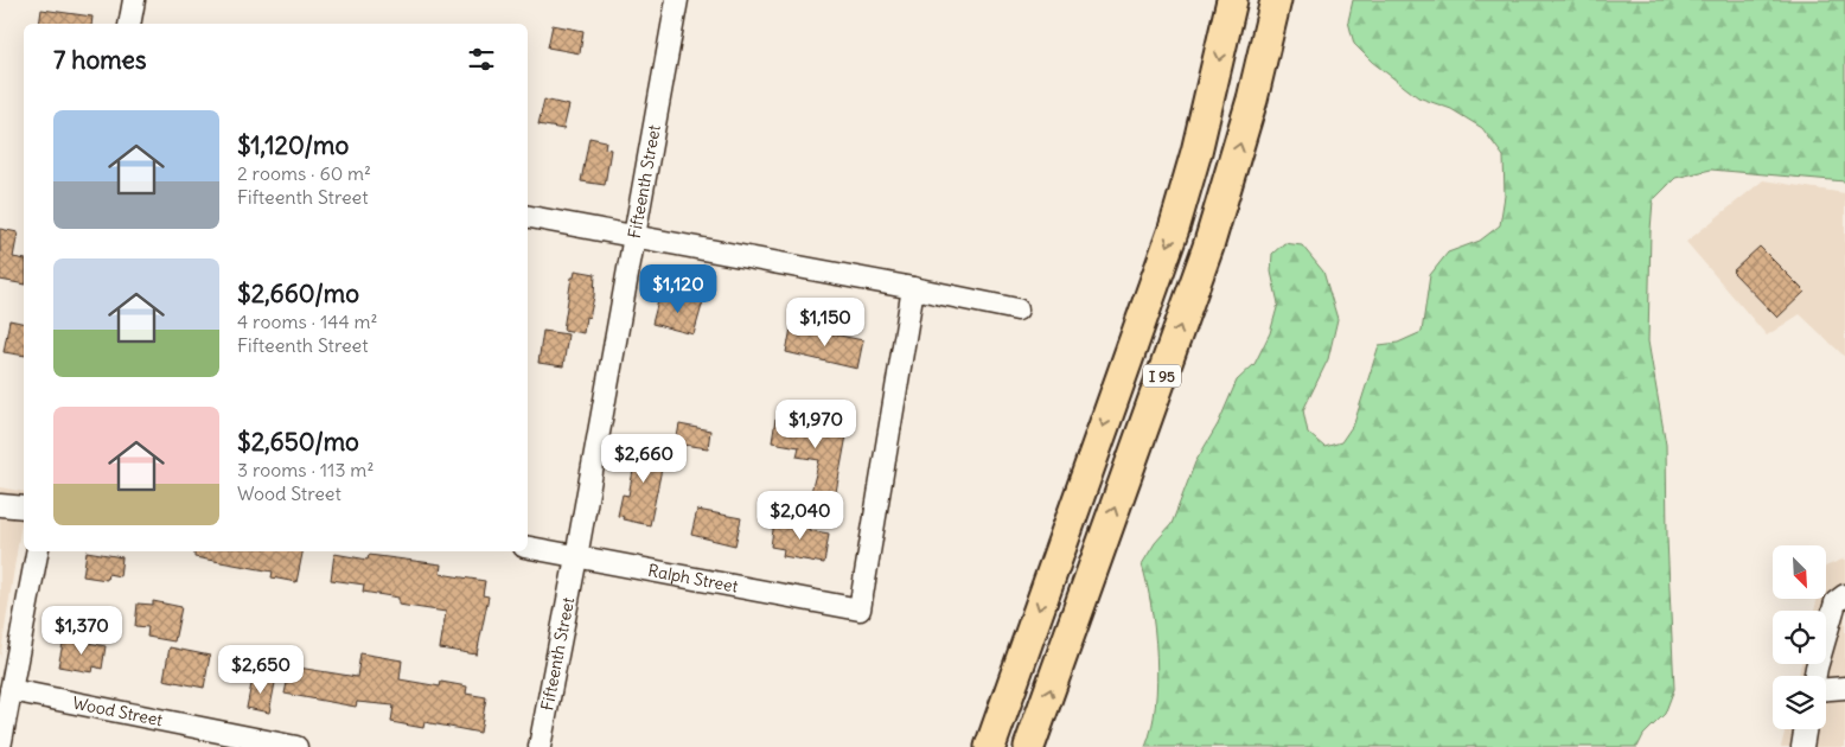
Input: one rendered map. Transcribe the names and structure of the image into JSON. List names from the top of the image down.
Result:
{
  "streets": {
    "highway": ["I 95"],
    "street": ["Fifteenth Street", "Ralph Street", "Wood Street"]
  },
  "crossings": [
    ["Fifteenth Street", "Ralph Street"]
  ],
  "north": "bottom right",
  "page": {
    "heading": "7 homes",
    "list": [
      {
        "name": "$1,120/mo",
        "note": "2 rooms · 60 m² · Fifteenth Street"
      },
      {
        "name": "$2,660/mo",
        "note": "4 rooms · 144 m² · Fifteenth Street"
      },
      {
        "name": "$2,650/mo",
        "note": "3 rooms · 113 m² · Wood Street"
      }
    ],
    "price": [
      "$1,120",
      "$1,150",
      "$1,970",
      "$2,660",
      "$2,040",
      "$1,370",
      "$2,650"
    ]
  }
}
